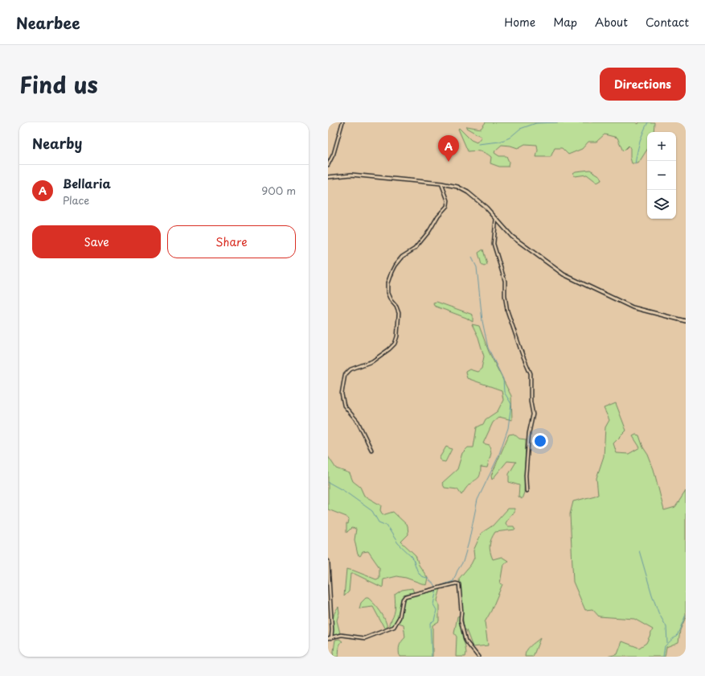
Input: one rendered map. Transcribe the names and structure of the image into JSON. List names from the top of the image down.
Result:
{
  "page": {
    "header": "Nearbee",
    "nav": [
      "Home",
      "Map",
      "About",
      "Contact"
    ],
    "title": "Find us",
    "buttons": [
      "Directions",
      ["Save", "Share"]
    ],
    "heading": "Nearby",
    "map_buttons": ["+", "−"],
    "pins": "A",
    "list": [
      {
        "mark": "A",
        "name": "Bellaria",
        "note": "Place",
        "value": "900 m"
      }
    ]
  }
}
